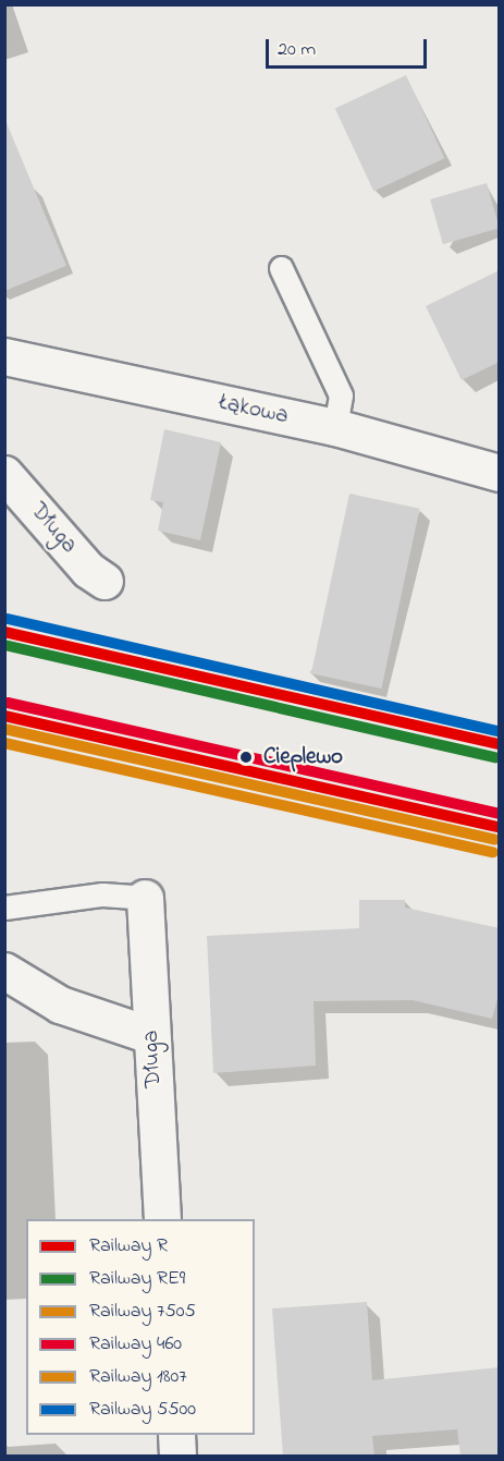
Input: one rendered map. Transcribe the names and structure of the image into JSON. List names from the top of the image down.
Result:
{
  "streets": {
    "street": ["Łąkowa", "Długa"]
  },
  "places": ["Cieplewo"],
  "lines": [
    "rail line 5500",
    "rail line R",
    "rail line RE9",
    "rail line 460",
    "rail line 7505",
    "rail line 1807"
  ],
  "legend": [
    "Railway R",
    "Railway RE9",
    "Railway 7505",
    "Railway 460",
    "Railway 1807",
    "Railway 5500"
  ],
  "scale_bar": "20 m"
}
